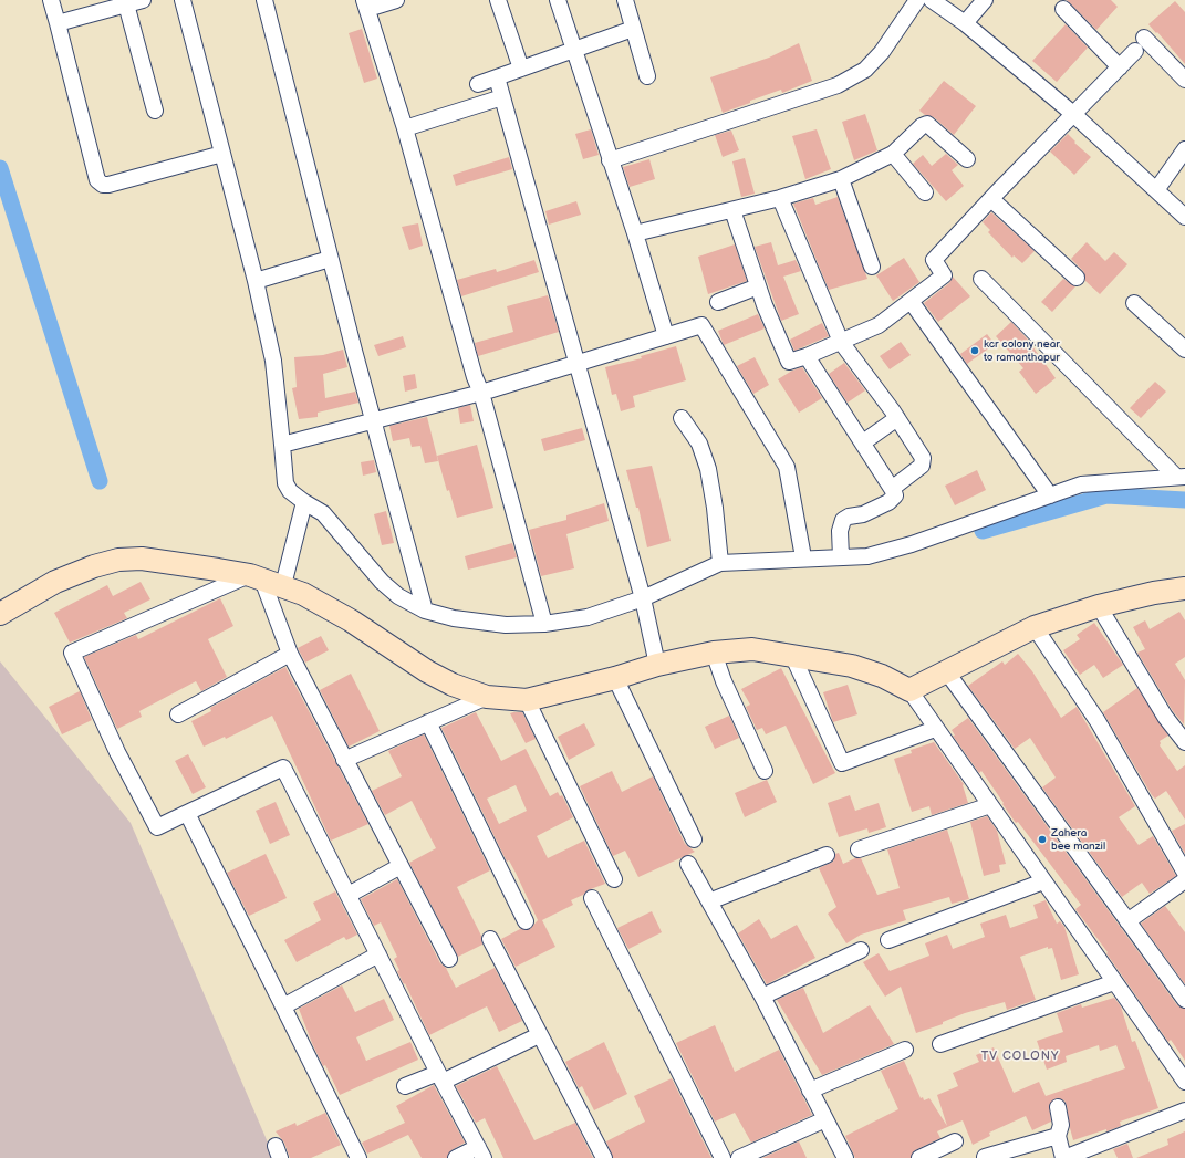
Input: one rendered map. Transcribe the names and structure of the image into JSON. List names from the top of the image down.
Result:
{
  "districts": ["TV COLONY"],
  "places": ["kcr colony near to ramanthapur", "Zahera bee manzil"]
}
